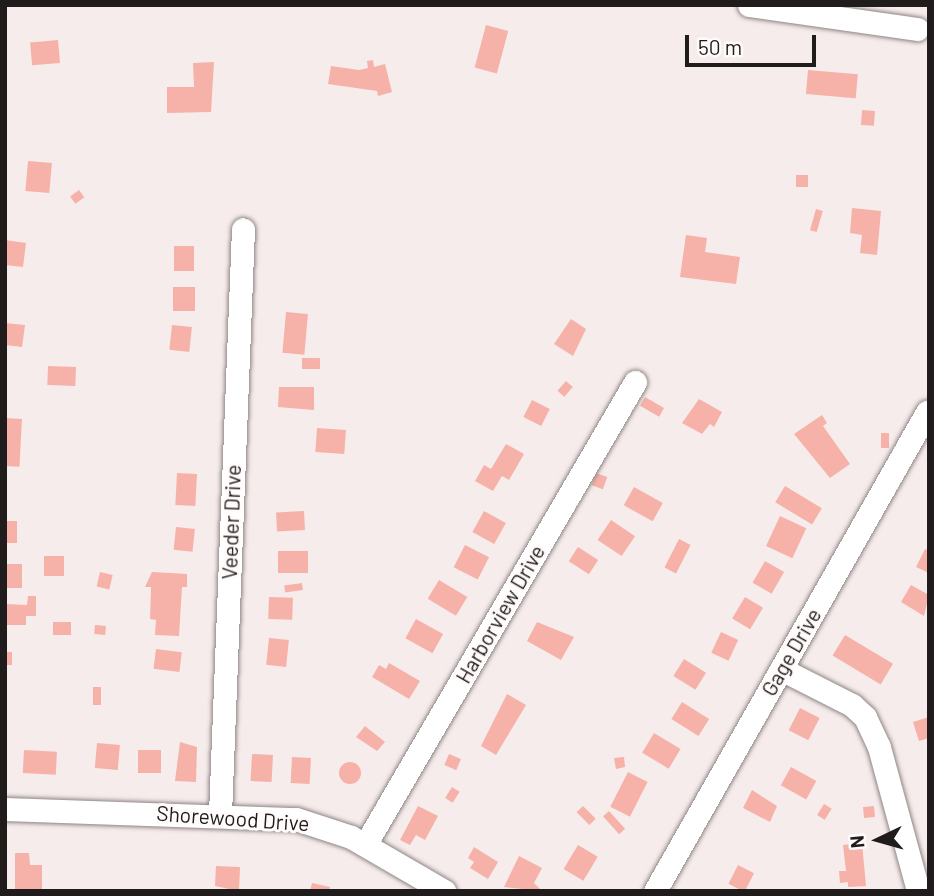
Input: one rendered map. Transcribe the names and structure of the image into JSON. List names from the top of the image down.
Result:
{
  "streets": {
    "street": [
      "Veeder Drive",
      "Harborview Drive",
      "Gage Drive",
      "Shorewood Drive"
    ]
  },
  "crossings": [
    ["Veeder Drive", "Shorewood Drive"],
    ["Harborview Drive", "Shorewood Drive"]
  ],
  "scale_bar": "50 m",
  "north": "left"
}
